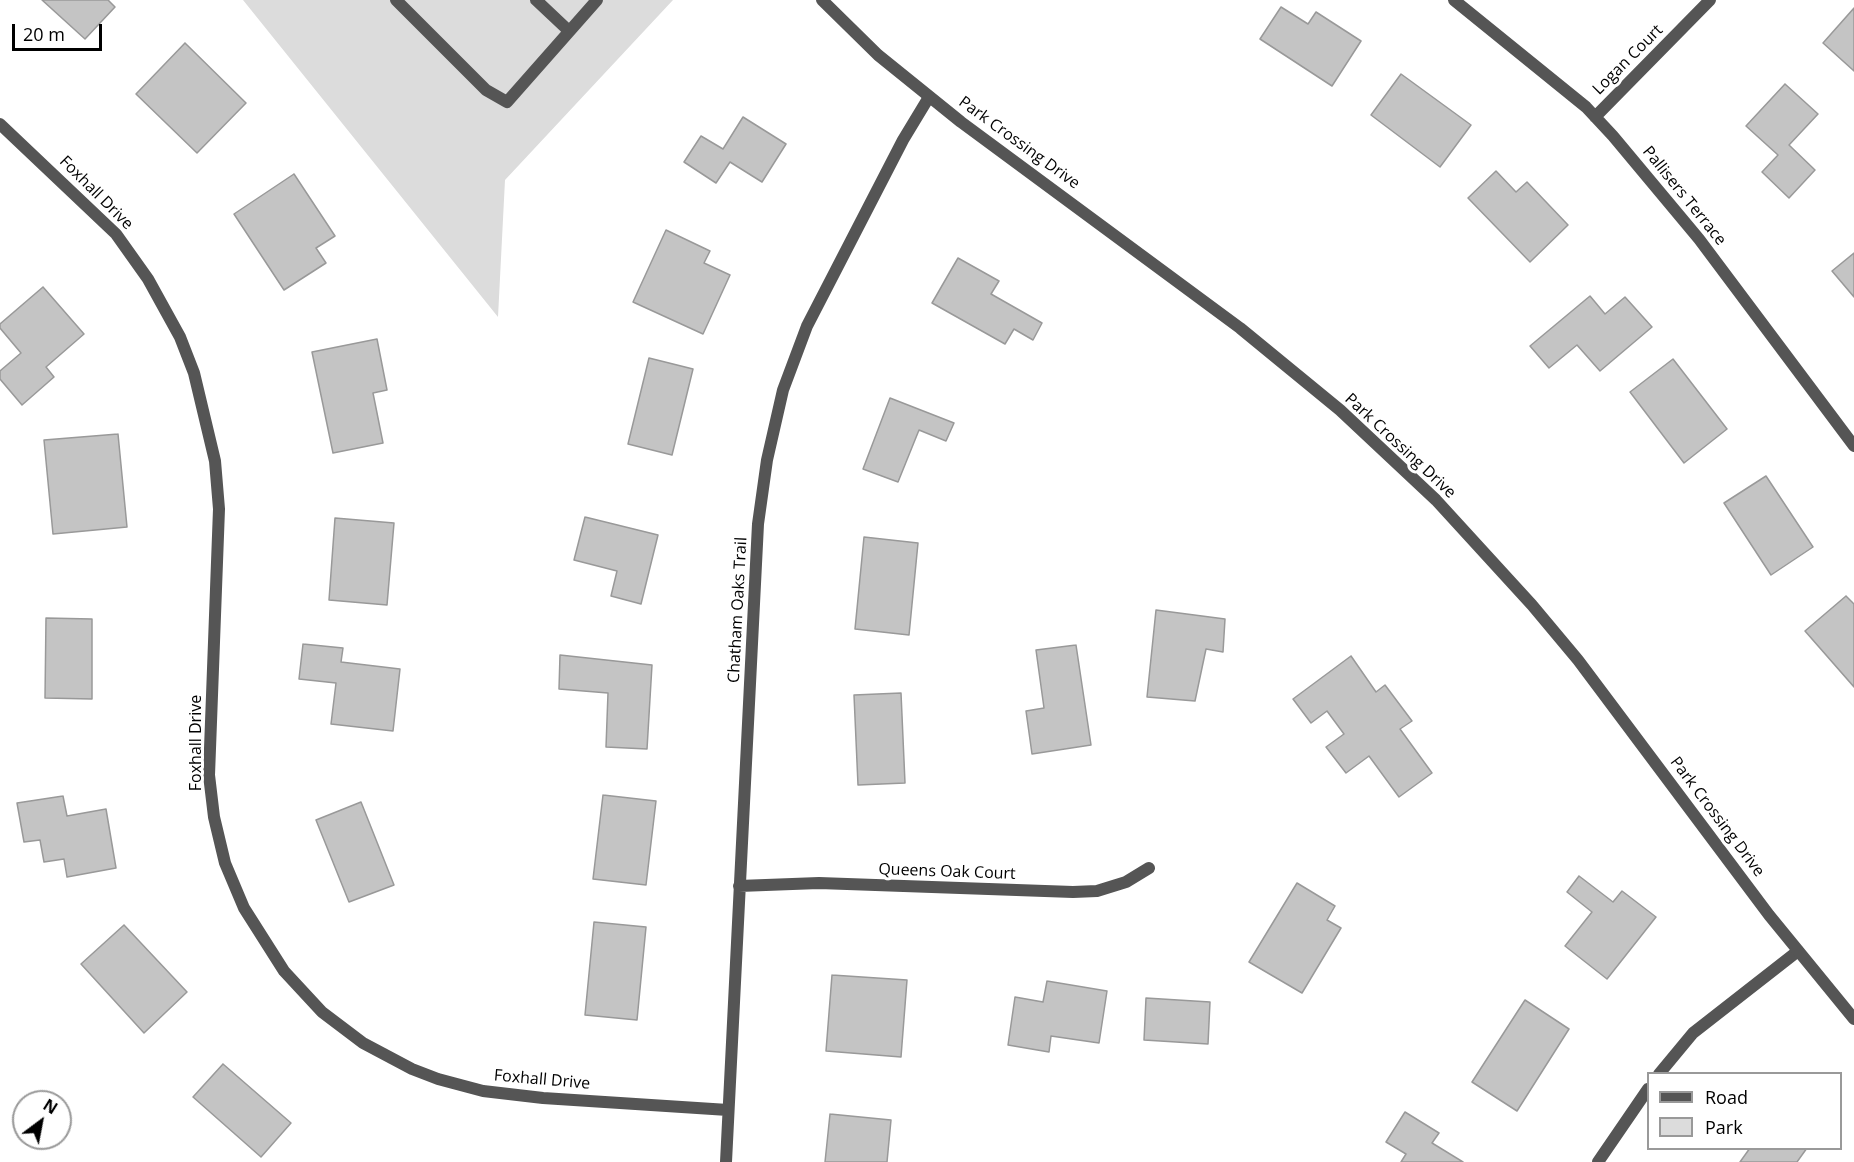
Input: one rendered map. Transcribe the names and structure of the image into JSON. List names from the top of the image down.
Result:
{
  "streets": {
    "street": [
      "Logan Court",
      "Park Crossing Drive",
      "Foxhall Drive",
      "Pallisers Terrace",
      "Chatham Oaks Trail",
      "Queens Oak Court"
    ]
  },
  "crossings": [
    ["Logan Court", "Pallisers Terrace"],
    ["Park Crossing Drive", "Chatham Oaks Trail"],
    ["Foxhall Drive", "Chatham Oaks Trail"],
    ["Chatham Oaks Trail", "Queens Oak Court"]
  ],
  "legend": ["Road", "Park"],
  "scale_bar": "20 m",
  "north": "top right"
}
